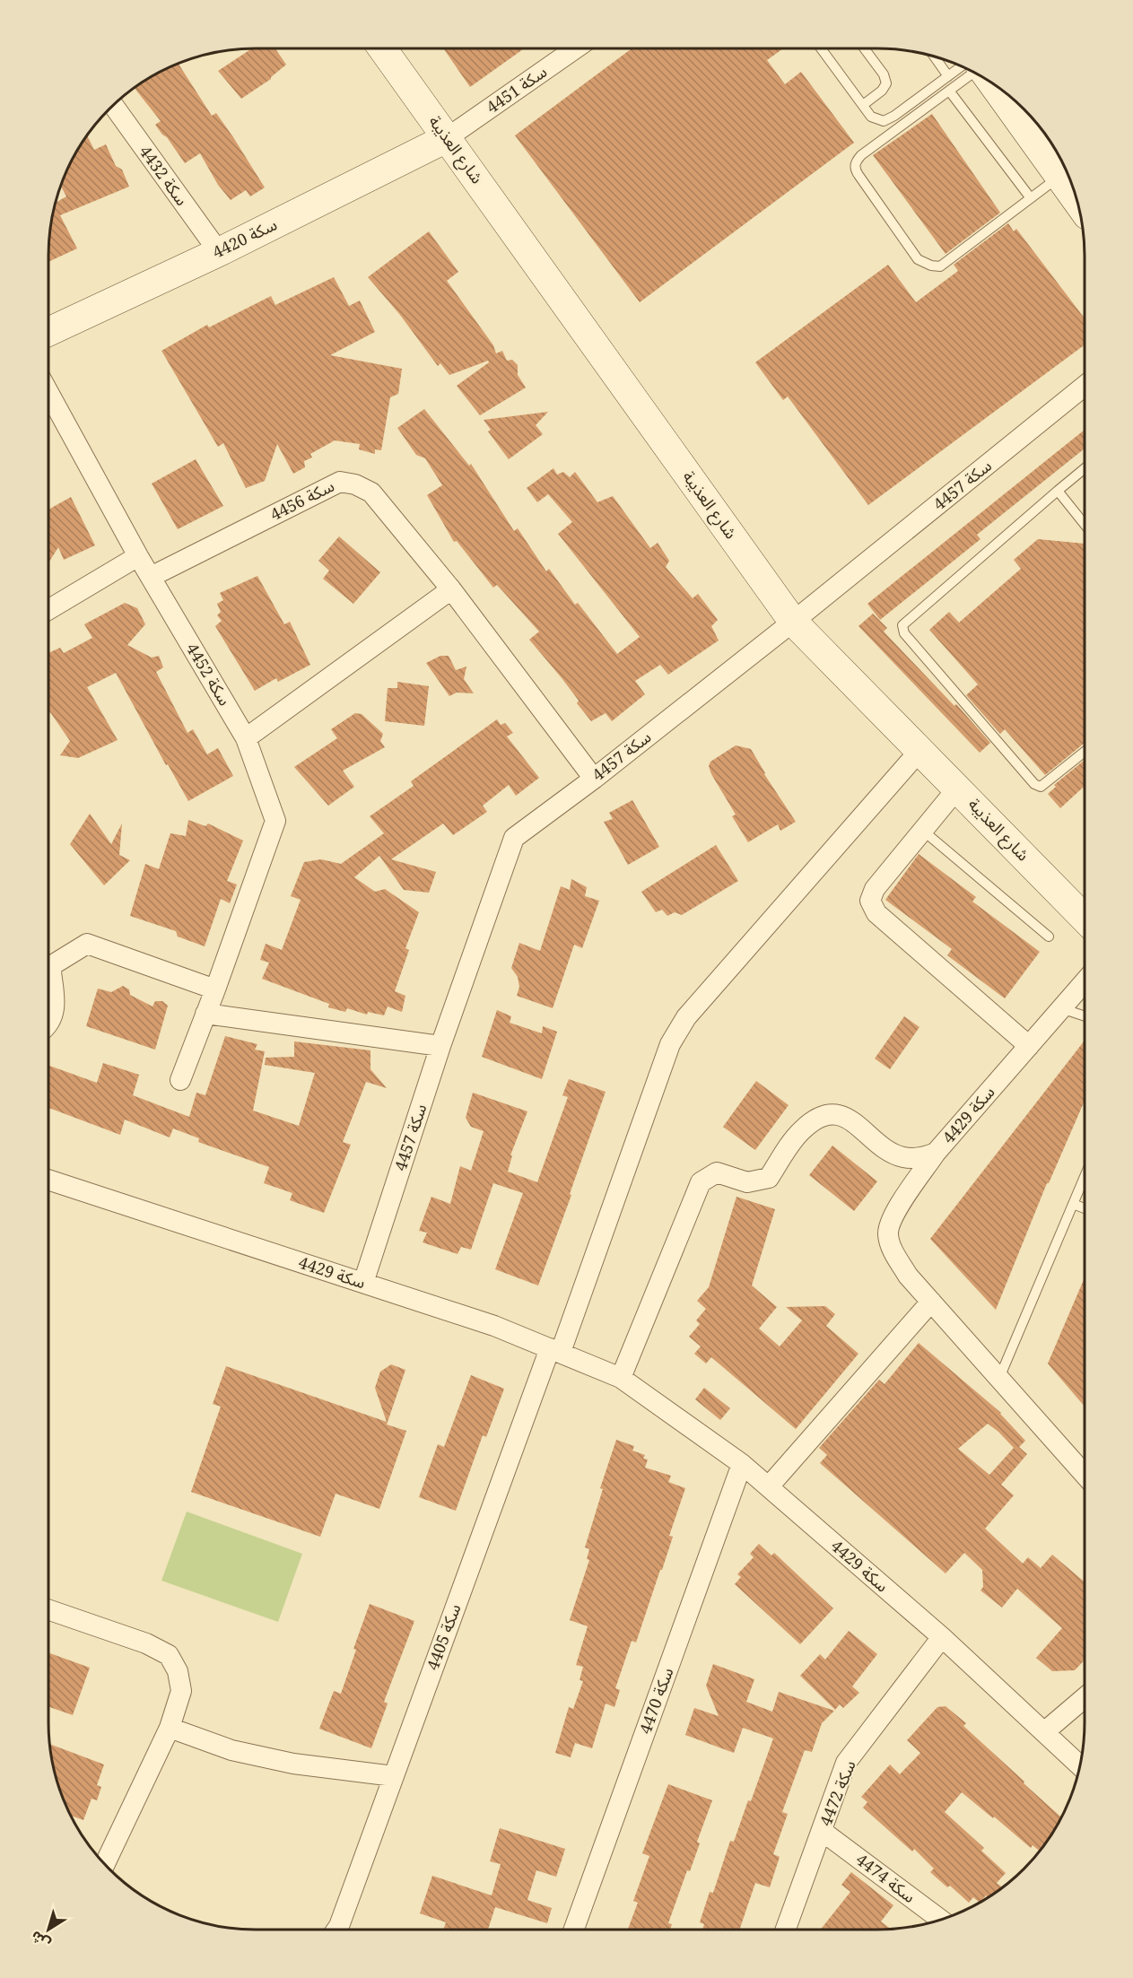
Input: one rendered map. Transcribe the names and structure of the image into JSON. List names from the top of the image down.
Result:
{
  "streets": {
    "street": [
      "سكة 4451",
      "شارع العذيبة",
      "سكة 4432",
      "سكة 4420",
      "سكة 4457",
      "سكة 4456",
      "سكة 4452",
      "سكة 4429",
      "سكة 4405",
      "سكة 4470",
      "سكة 4472",
      "سكة 4474"
    ]
  },
  "crossings": [
    ["سكة 4451", "شارع العذيبة"],
    ["سكة 4451", "سكة 4420"],
    ["شارع العذيبة", "سكة 4420"],
    ["شارع العذيبة", "سكة 4457"],
    ["شارع العذيبة", "سكة 4405"],
    ["سكة 4432", "سكة 4420"],
    ["سكة 4457", "سكة 4456"],
    ["سكة 4457", "سكة 4429"],
    ["سكة 4456", "سكة 4452"],
    ["سكة 4429", "سكة 4405"],
    ["سكة 4429", "سكة 4470"],
    ["سكة 4429", "سكة 4472"],
    ["سكة 4472", "سكة 4474"]
  ],
  "north": "bottom left"
}
